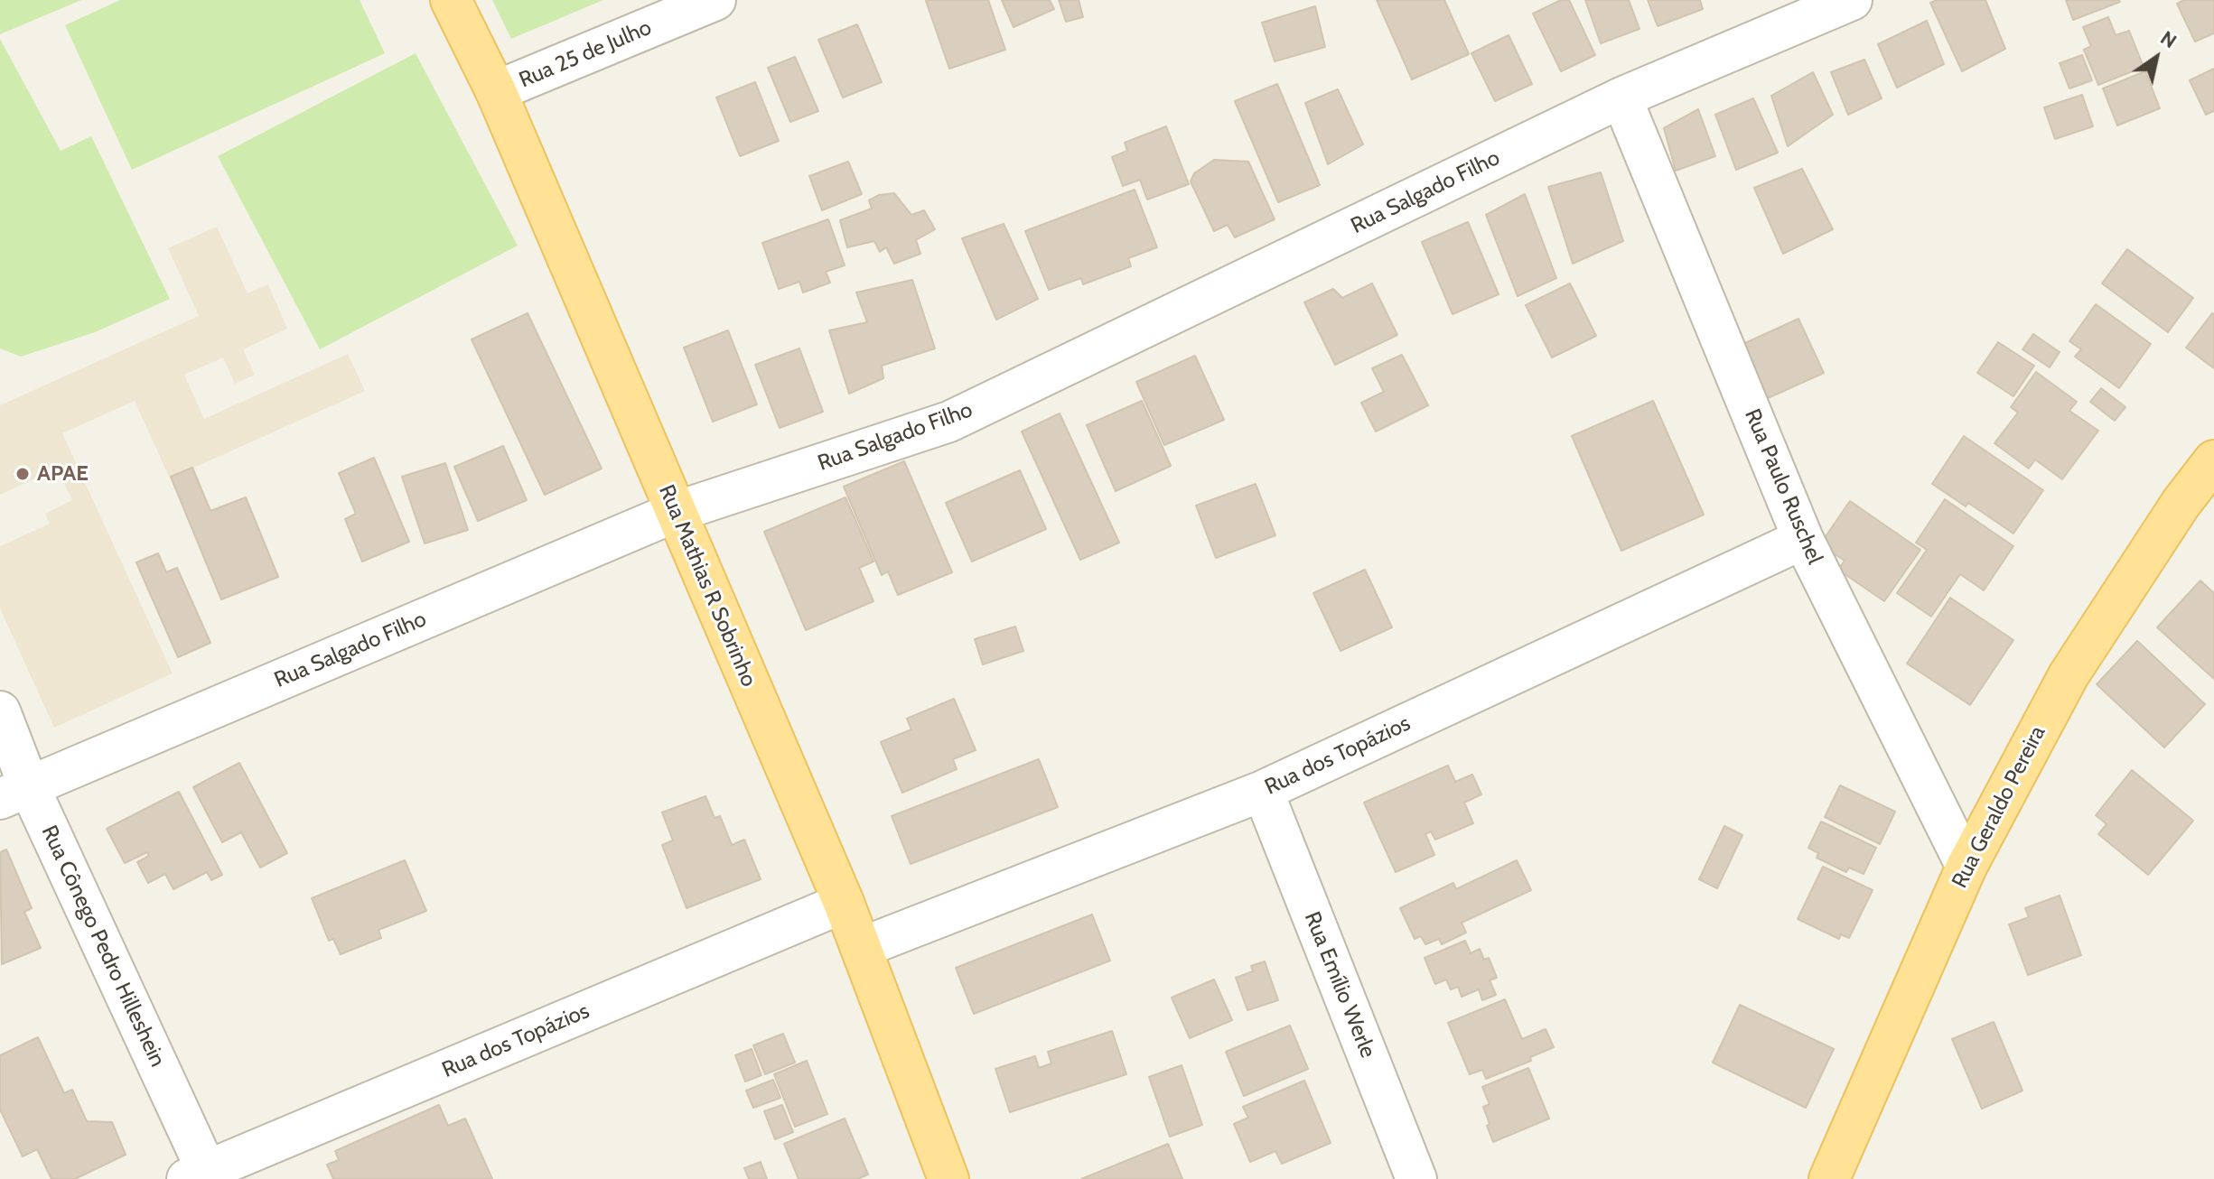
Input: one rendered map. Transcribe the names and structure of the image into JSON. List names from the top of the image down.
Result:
{
  "streets": {
    "main road": ["Rua Mathias R Sobrinho", "Rua Geraldo Pereira"],
    "street": [
      "Rua 25 de Julho",
      "Rua Salgado Filho",
      "Rua Paulo Ruschel",
      "Rua dos Topázios",
      "Rua Cônego Pedro Hilleshein",
      "Rua Emílio Werle"
    ]
  },
  "crossings": [
    ["Rua 25 de Julho", "Rua Mathias R Sobrinho"],
    ["Rua Salgado Filho", "Rua Paulo Ruschel"],
    ["Rua Salgado Filho", "Rua Mathias R Sobrinho"],
    ["Rua Salgado Filho", "Rua Cônego Pedro Hilleshein"],
    ["Rua Paulo Ruschel", "Rua dos Topázios"],
    ["Rua Paulo Ruschel", "Rua Geraldo Pereira"],
    ["Rua Mathias R Sobrinho", "Rua dos Topázios"],
    ["Rua dos Topázios", "Rua Cônego Pedro Hilleshein"],
    ["Rua dos Topázios", "Rua Emílio Werle"]
  ],
  "places": ["APAE"],
  "north": "top right"
}
